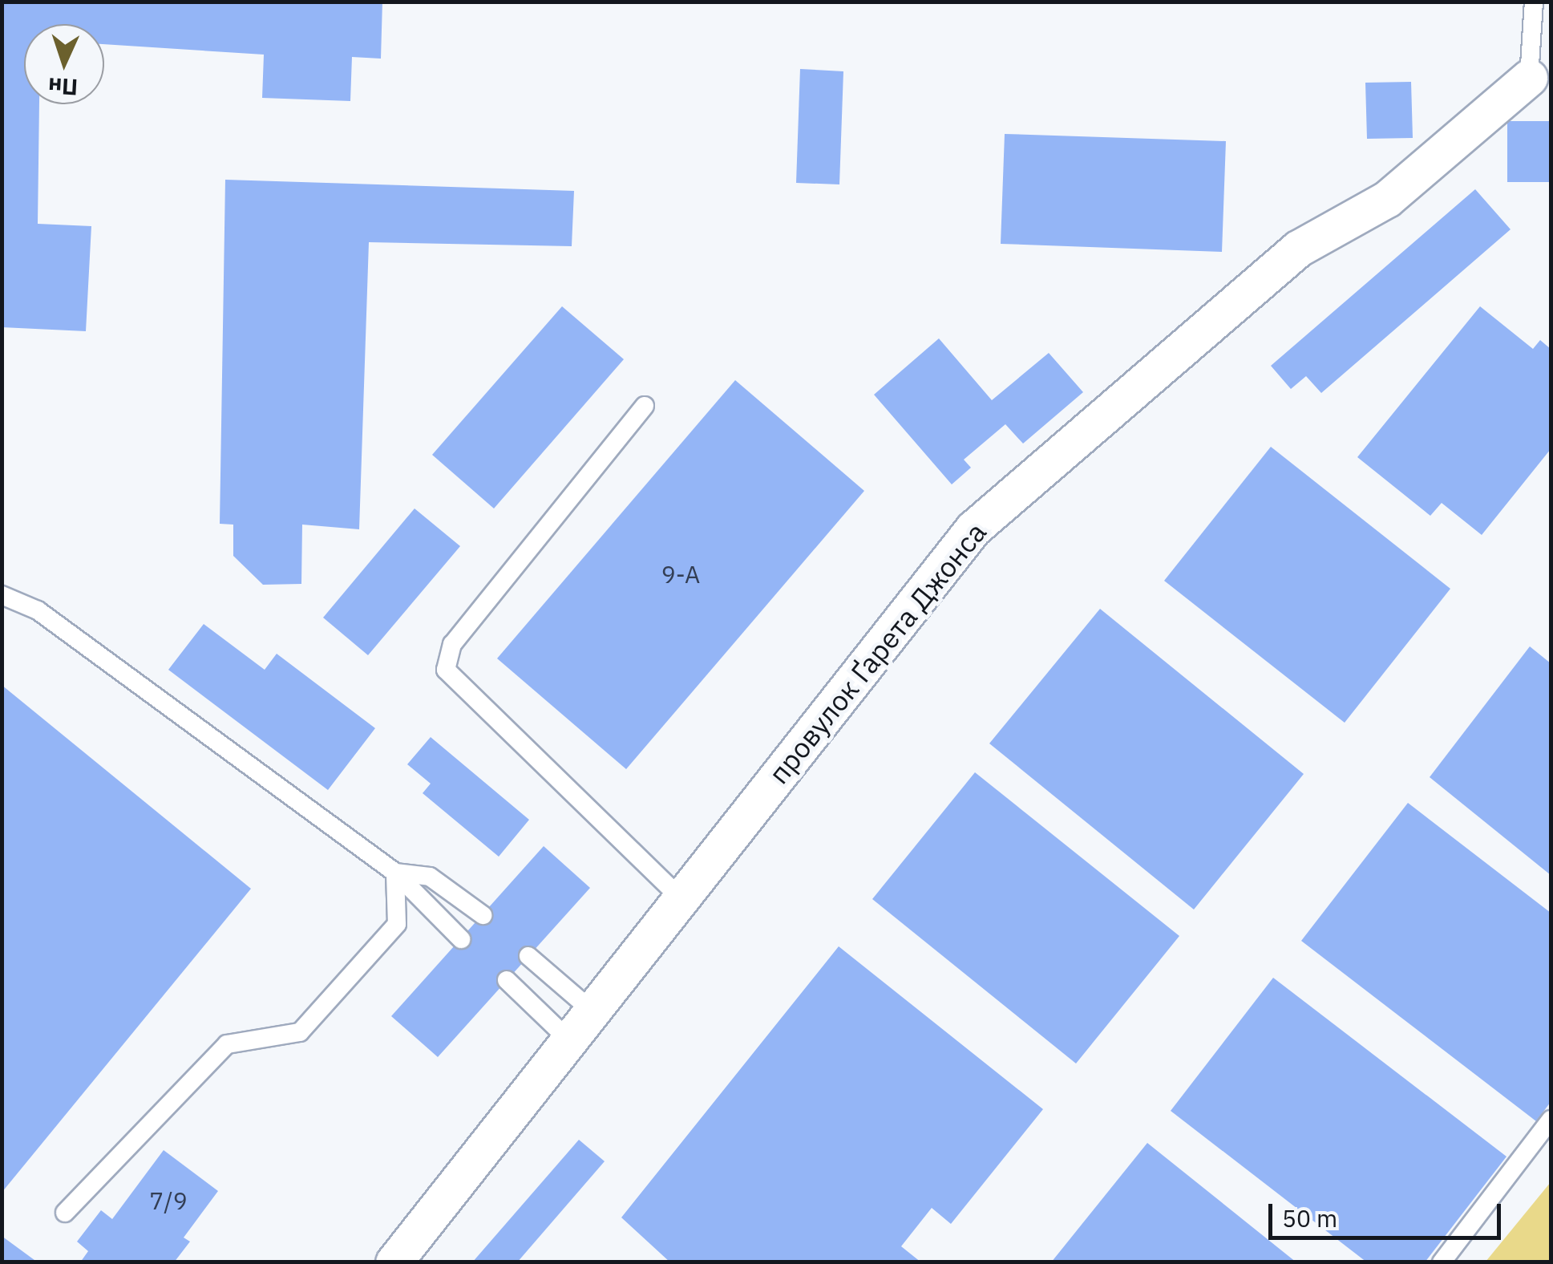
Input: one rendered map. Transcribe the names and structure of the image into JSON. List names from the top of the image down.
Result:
{
  "streets": {
    "street": ["провулок Ґарета Джонса"]
  },
  "house_numbers": ["9-А", "7/9"],
  "scale_bar": "50 m",
  "north": "bottom"
}
